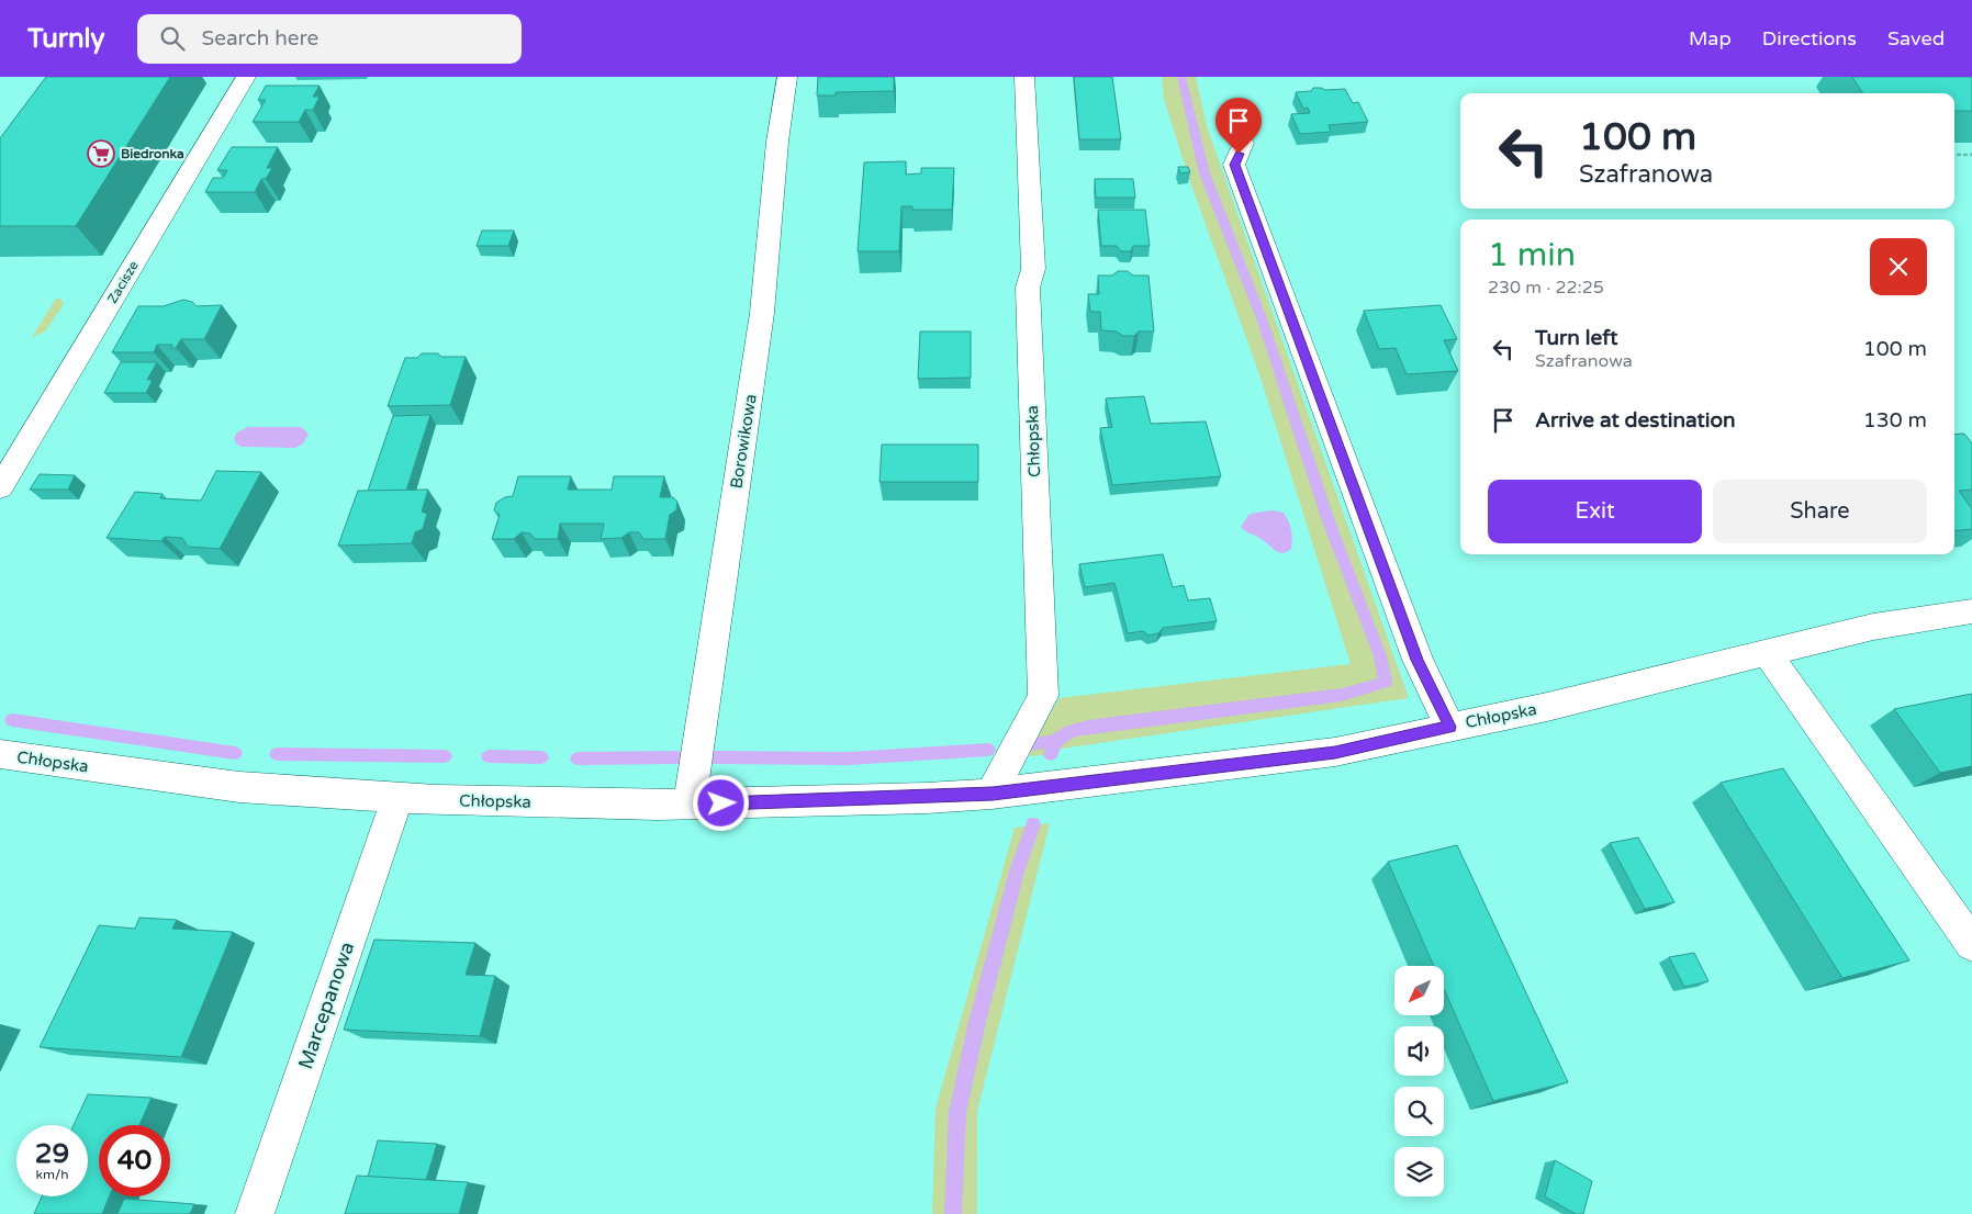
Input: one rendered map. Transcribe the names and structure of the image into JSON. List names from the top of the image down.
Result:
{
  "streets": {
    "street": [
      "Zacisze",
      "Borowikowa",
      "Chłopska",
      "Marcepanowa"
    ]
  },
  "crossings": [
    ["Borowikowa", "Chłopska"],
    ["Chłopska", "Marcepanowa"]
  ],
  "places": {
    "supermarket": ["Biedronka"]
  },
  "north": "bottom left",
  "page": {
    "header": "Turnly",
    "search": "Search here",
    "nav": ["Map", "Directions", "Saved"],
    "turn": ["100 m", "Szafranowa"],
    "heading": ["1 min", "230 m · 22:25"],
    "list": [
      {
        "name": "Turn left",
        "note": "Szafranowa",
        "value": "100 m"
      },
      {
        "name": "Arrive at destination",
        "value": "130 m"
      }
    ],
    "buttons": ["Exit", "Share"],
    "speed": "29 km/h",
    "limit": "40"
  }
}
